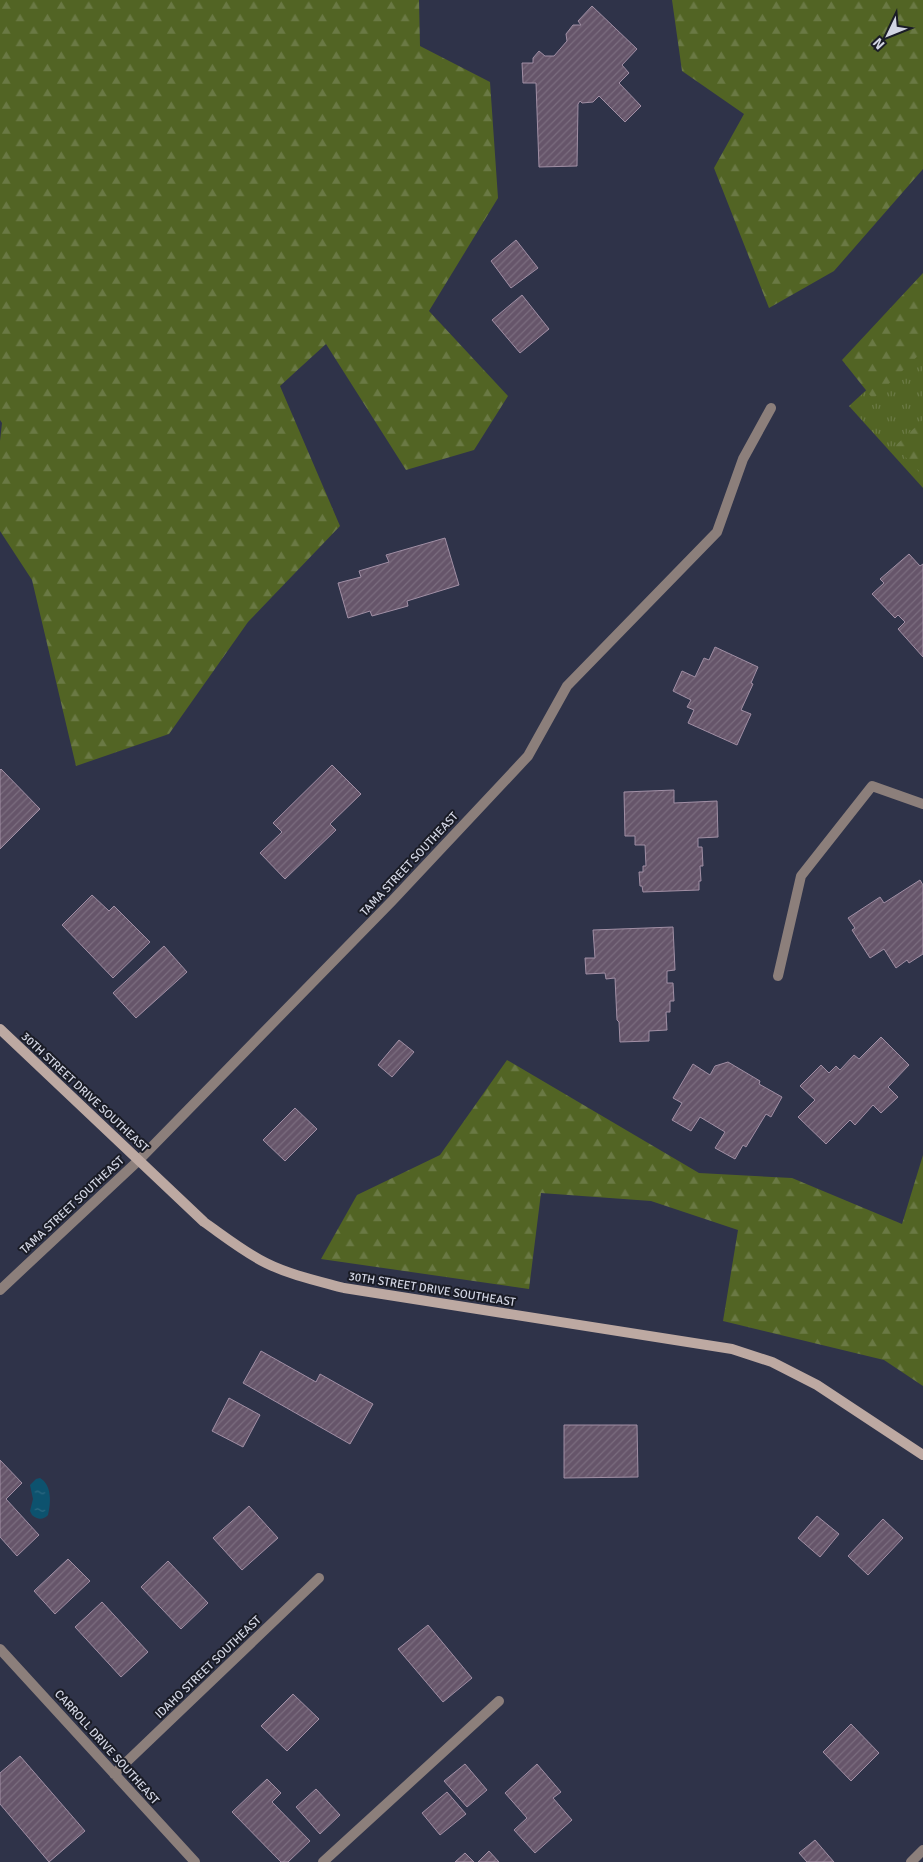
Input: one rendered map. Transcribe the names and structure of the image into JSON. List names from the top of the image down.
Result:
{
  "streets": {
    "main road": ["30TH STREET DRIVE SOUTHEAST"],
    "street": ["TAMA STREET SOUTHEAST", "IDAHO STREET SOUTHEAST", "CARROLL DRIVE SOUTHEAST"]
  },
  "crossings": [
    ["TAMA STREET SOUTHEAST", "30TH STREET DRIVE SOUTHEAST"],
    ["IDAHO STREET SOUTHEAST", "CARROLL DRIVE SOUTHEAST"]
  ],
  "north": "bottom left"
}
